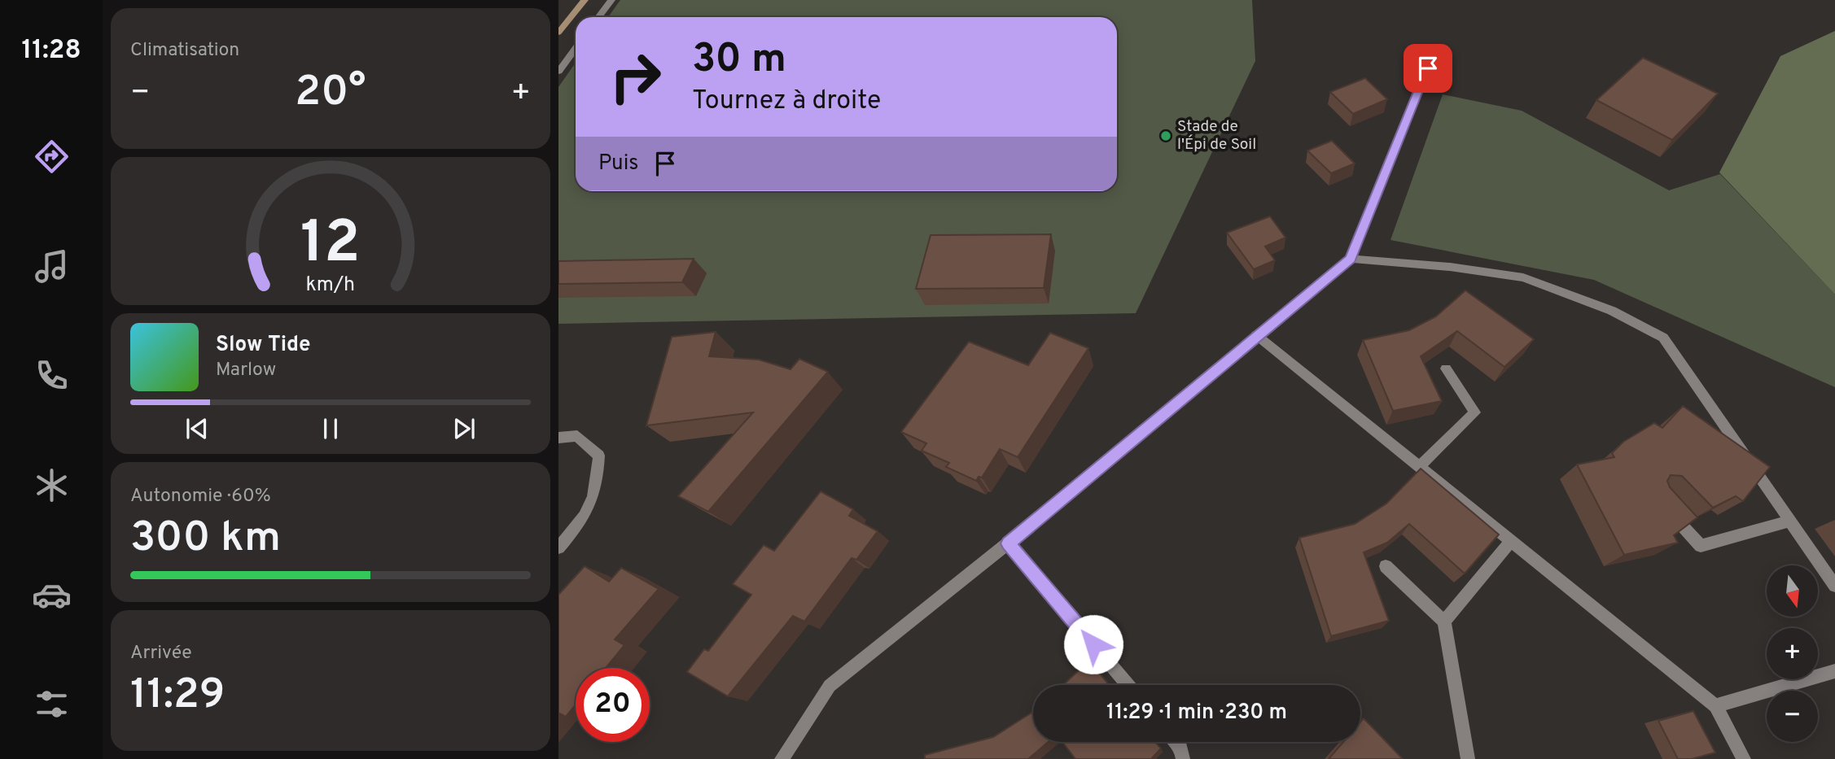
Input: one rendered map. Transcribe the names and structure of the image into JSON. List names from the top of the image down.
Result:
{
  "places": ["Stade de l'Épi de Soil"],
  "north": "bottom",
  "page": {
    "tabs": "11:28",
    "tile": [
      "Climatisation",
      ["Autonomie · 60%", "300 km"],
      ["Arrivée", "11:29"]
    ],
    "turn": ["30 m", "Tournez à droite"],
    "heat": ["−", "20°", "+"],
    "then": "Puis",
    "song": ["Slow Tide", "Marlow"],
    "map_buttons": ["+", "−"],
    "limit": "20",
    "trip": "11:29 · 1 min · 230 m",
    "gauge": ["12", "km/h"]
  }
}
